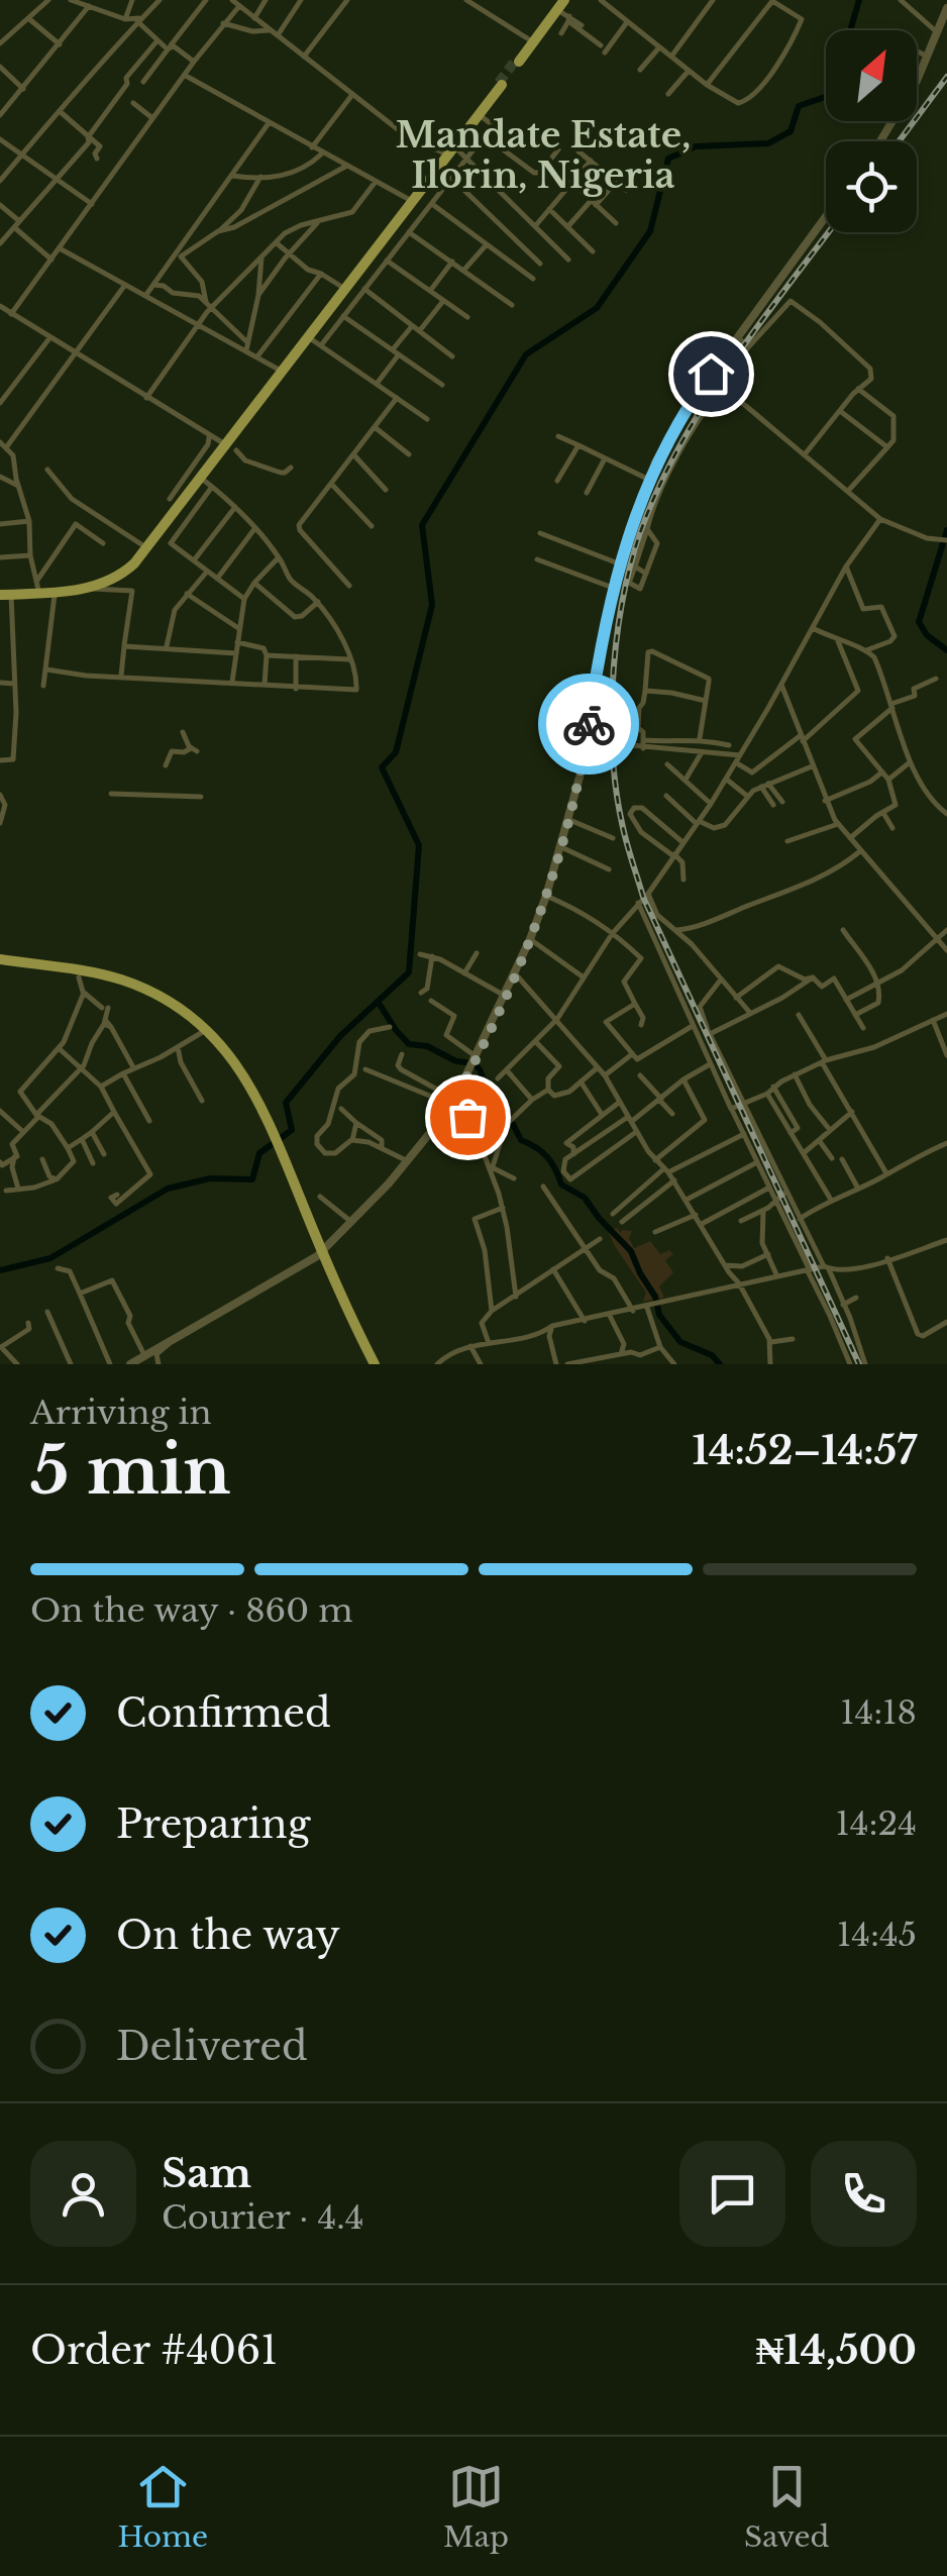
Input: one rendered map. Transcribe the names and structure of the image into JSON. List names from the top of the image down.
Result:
{
  "districts": ["Mandate Estate, Ilorin, Nigeria"],
  "north": "top right",
  "page": {
    "heading": ["5 min", "Arriving in", "14:52–14:57"],
    "panel": [
      "Sam",
      "Courier · 4.4",
      "Order #4061",
      "₦14,500"
    ],
    "bar": "On the way · 860 m",
    "list": [
      ["Confirmed", "14:18"],
      ["Preparing", "14:24"],
      ["On the way", "14:45"],
      "Delivered"
    ],
    "tabs": ["Home", "Map", "Saved"]
  }
}
